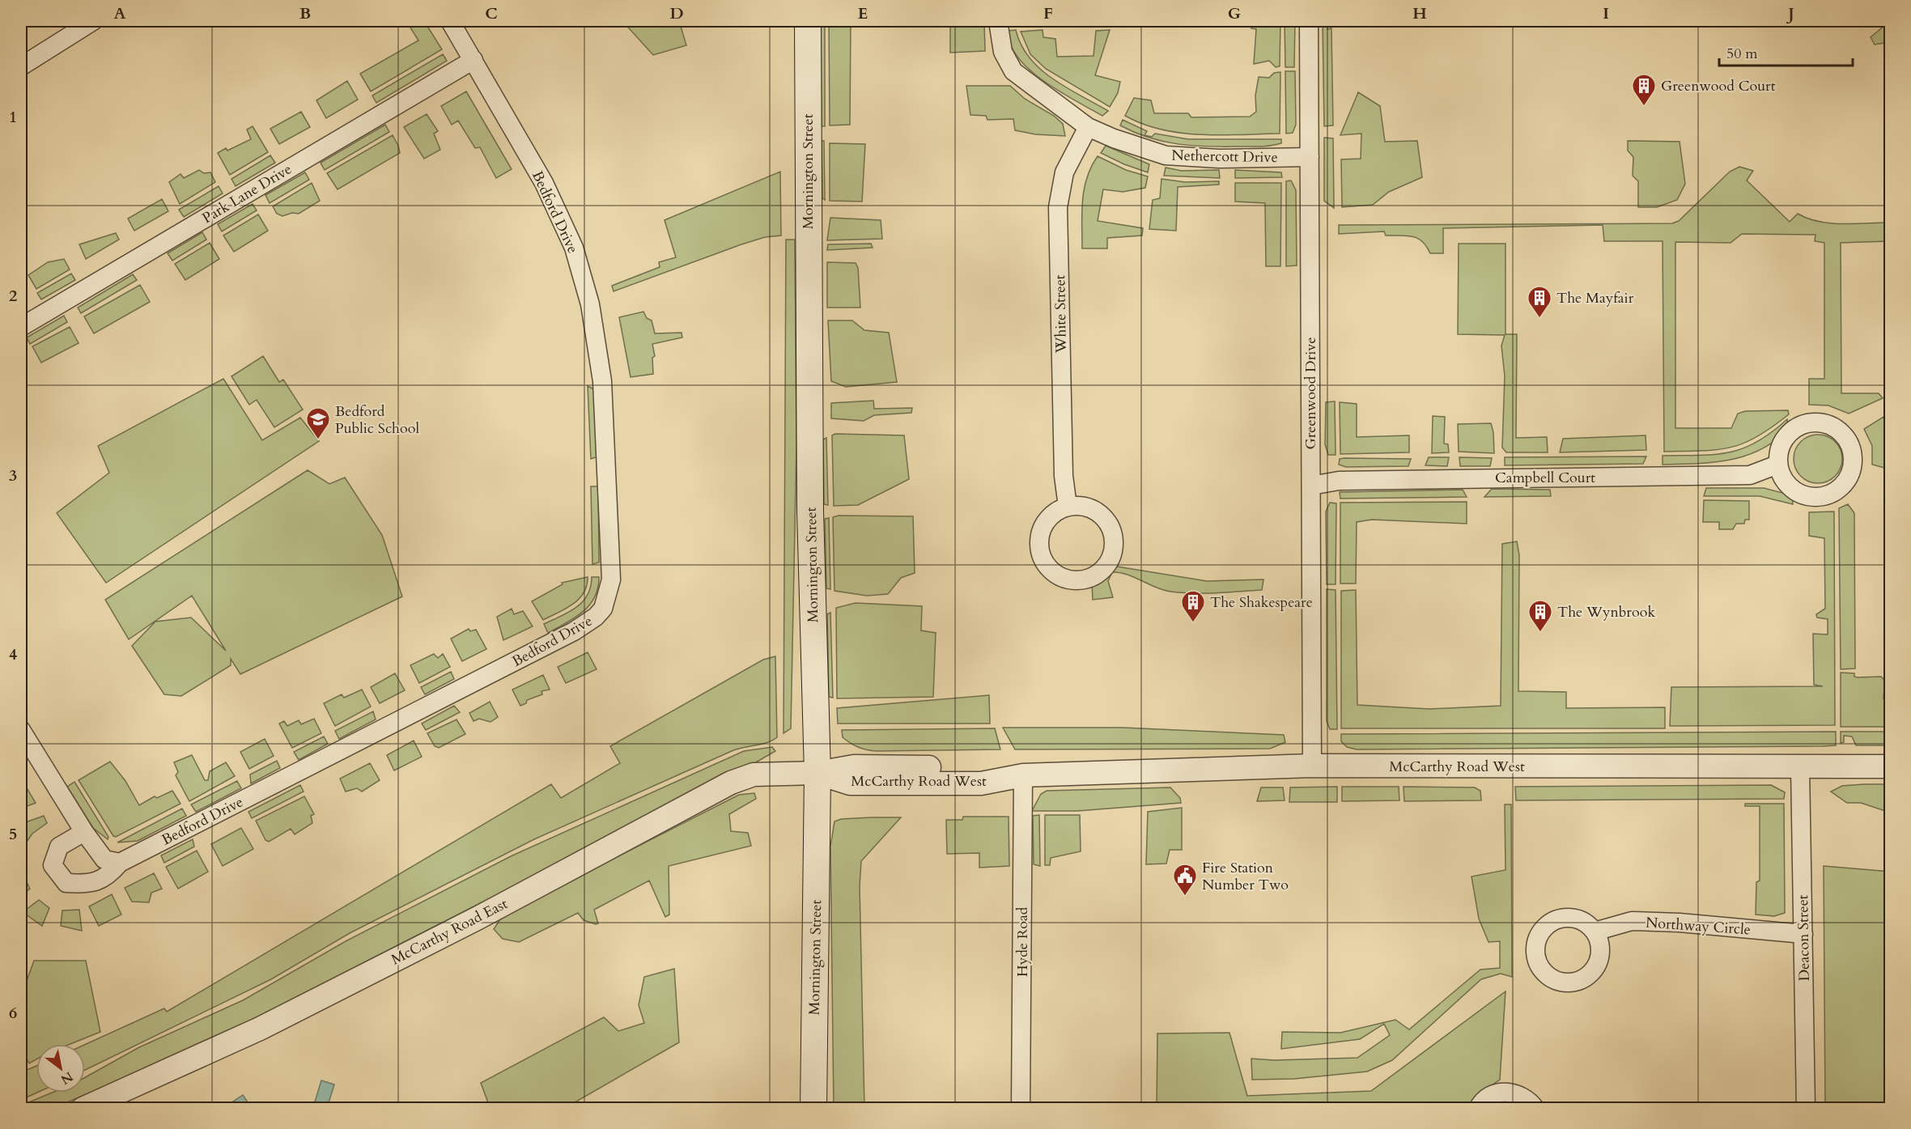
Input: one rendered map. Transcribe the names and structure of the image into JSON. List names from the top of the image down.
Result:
{
  "streets": {
    "main road": ["Mornington Street"],
    "street": [
      "Nethercott Drive",
      "Park Lane Drive",
      "Bedford Drive",
      "White Street",
      "Greenwood Drive",
      "Campbell Court",
      "McCarthy Road West",
      "Northway Circle",
      "McCarthy Road East",
      "Deacon Street",
      "Hyde Road"
    ]
  },
  "crossings": [
    ["Nethercott Drive", "White Street"],
    ["Nethercott Drive", "Greenwood Drive"],
    ["Mornington Street", "McCarthy Road West"],
    ["Mornington Street", "McCarthy Road East"],
    ["Park Lane Drive", "Bedford Drive"],
    ["Greenwood Drive", "Campbell Court"],
    ["Greenwood Drive", "McCarthy Road West"],
    ["McCarthy Road West", "McCarthy Road East"],
    ["McCarthy Road West", "Deacon Street"],
    ["McCarthy Road West", "Hyde Road"],
    ["Northway Circle", "Deacon Street"]
  ],
  "places": {
    "building": [
      "Greenwood Court",
      "The Mayfair",
      "The Shakespeare",
      "The Wynbrook"
    ],
    "school or university": ["Bedford Public School"],
    "public building": ["Fire Station Number Two"]
  },
  "scale_bar": "50 m",
  "north": "bottom right",
  "grid": {
    "columns": [
      "A",
      "B",
      "C",
      "D",
      "E",
      "F",
      "G",
      "H",
      "I",
      "J"
    ],
    "rows": [
      "1",
      "2",
      "3",
      "4",
      "5",
      "6"
    ]
  }
}
